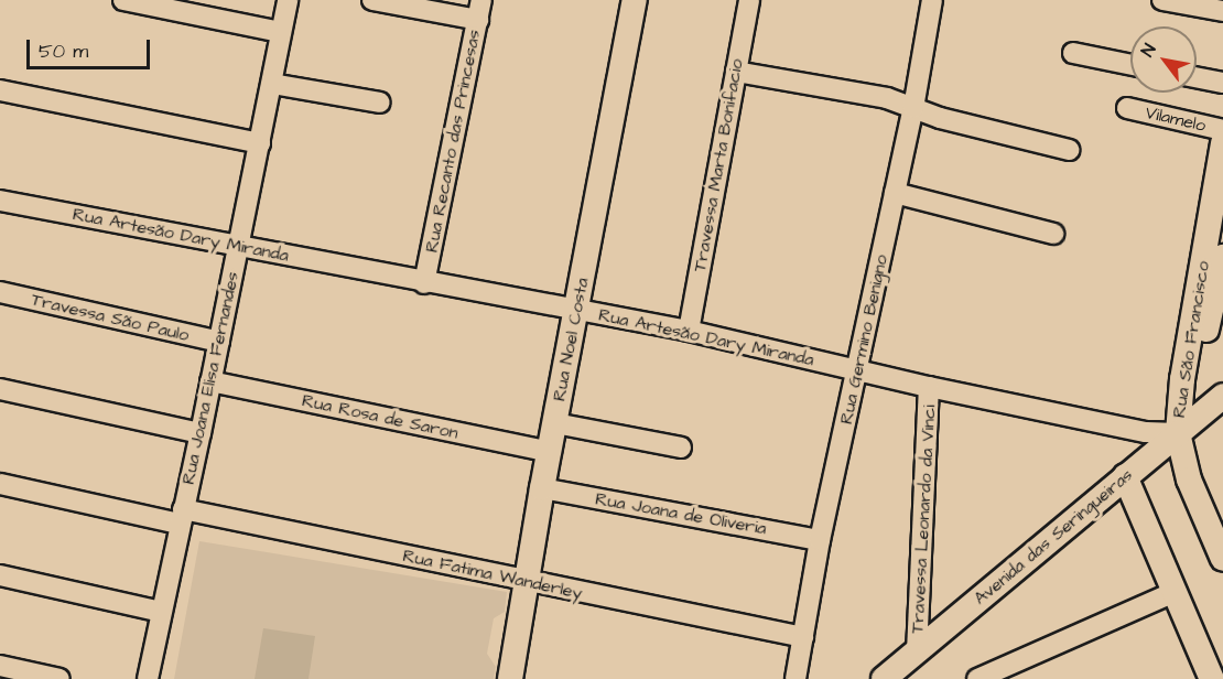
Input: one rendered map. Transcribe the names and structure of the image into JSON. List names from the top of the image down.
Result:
{
  "streets": {
    "street": [
      "Vilamelo",
      "Rua Recanto das Princesas",
      "Travessa Marta Bonifacio",
      "Rua Artesão Dary Miranda",
      "Travessa São Paulo",
      "Rua Noel Costa",
      "Rua Germino Benigno",
      "Rua São Francisco",
      "Rua Joana Elisa Fernandes",
      "Rua Rosa de Saron",
      "Rua Joana de Oliveria",
      "Travessa Leonardo da Vinci",
      "Avenida das Seringueiras",
      "Rua Fatima Wanderley"
    ]
  },
  "crossings": [
    ["Rua Recanto das Princesas", "Rua Artesão Dary Miranda"],
    ["Travessa Marta Bonifacio", "Rua Artesão Dary Miranda"],
    ["Rua Artesão Dary Miranda", "Rua Noel Costa"],
    ["Rua Artesão Dary Miranda", "Rua Germino Benigno"],
    ["Rua Artesão Dary Miranda", "Rua São Francisco"],
    ["Rua Artesão Dary Miranda", "Rua Joana Elisa Fernandes"],
    ["Rua Artesão Dary Miranda", "Travessa Leonardo da Vinci"],
    ["Rua Artesão Dary Miranda", "Avenida das Seringueiras"],
    ["Travessa São Paulo", "Rua Joana Elisa Fernandes"],
    ["Rua Noel Costa", "Rua Rosa de Saron"],
    ["Rua Noel Costa", "Rua Joana de Oliveria"],
    ["Rua Noel Costa", "Rua Fatima Wanderley"],
    ["Rua Germino Benigno", "Rua Joana de Oliveria"],
    ["Rua Germino Benigno", "Rua Fatima Wanderley"],
    ["Rua São Francisco", "Avenida das Seringueiras"],
    ["Rua Joana Elisa Fernandes", "Rua Rosa de Saron"],
    ["Rua Joana Elisa Fernandes", "Rua Fatima Wanderley"],
    ["Travessa Leonardo da Vinci", "Avenida das Seringueiras"]
  ],
  "scale_bar": "50 m",
  "north": "top left"
}
